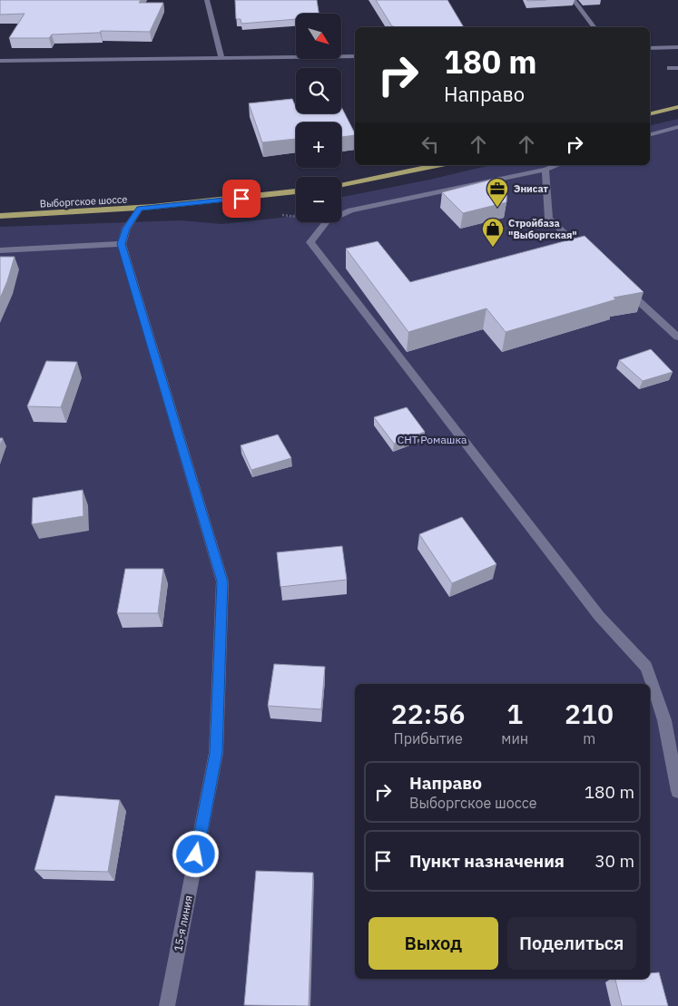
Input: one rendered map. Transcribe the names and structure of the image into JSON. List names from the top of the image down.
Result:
{
  "streets": {
    "main road": ["Выборгское шоссе"],
    "street": ["15-я линия"]
  },
  "parks": ["СНТ Ромашка"],
  "places": {
    "office": ["Энисат"],
    "shop": ["Стройбаза \"Выборгская\""]
  },
  "north": "bottom right",
  "page": {
    "map_buttons": ["+", "−"],
    "turn": ["180 m", "Направо"],
    "eta": [
      "22:56",
      "Прибытие",
      "1",
      "мин",
      "210",
      "m"
    ],
    "list": [
      {
        "name": "Направо",
        "note": "Выборгское шоссе",
        "value": "180 m"
      },
      {
        "name": "Пункт назначения",
        "value": "30 m"
      }
    ],
    "buttons": ["Выход", "Поделиться"]
  }
}
